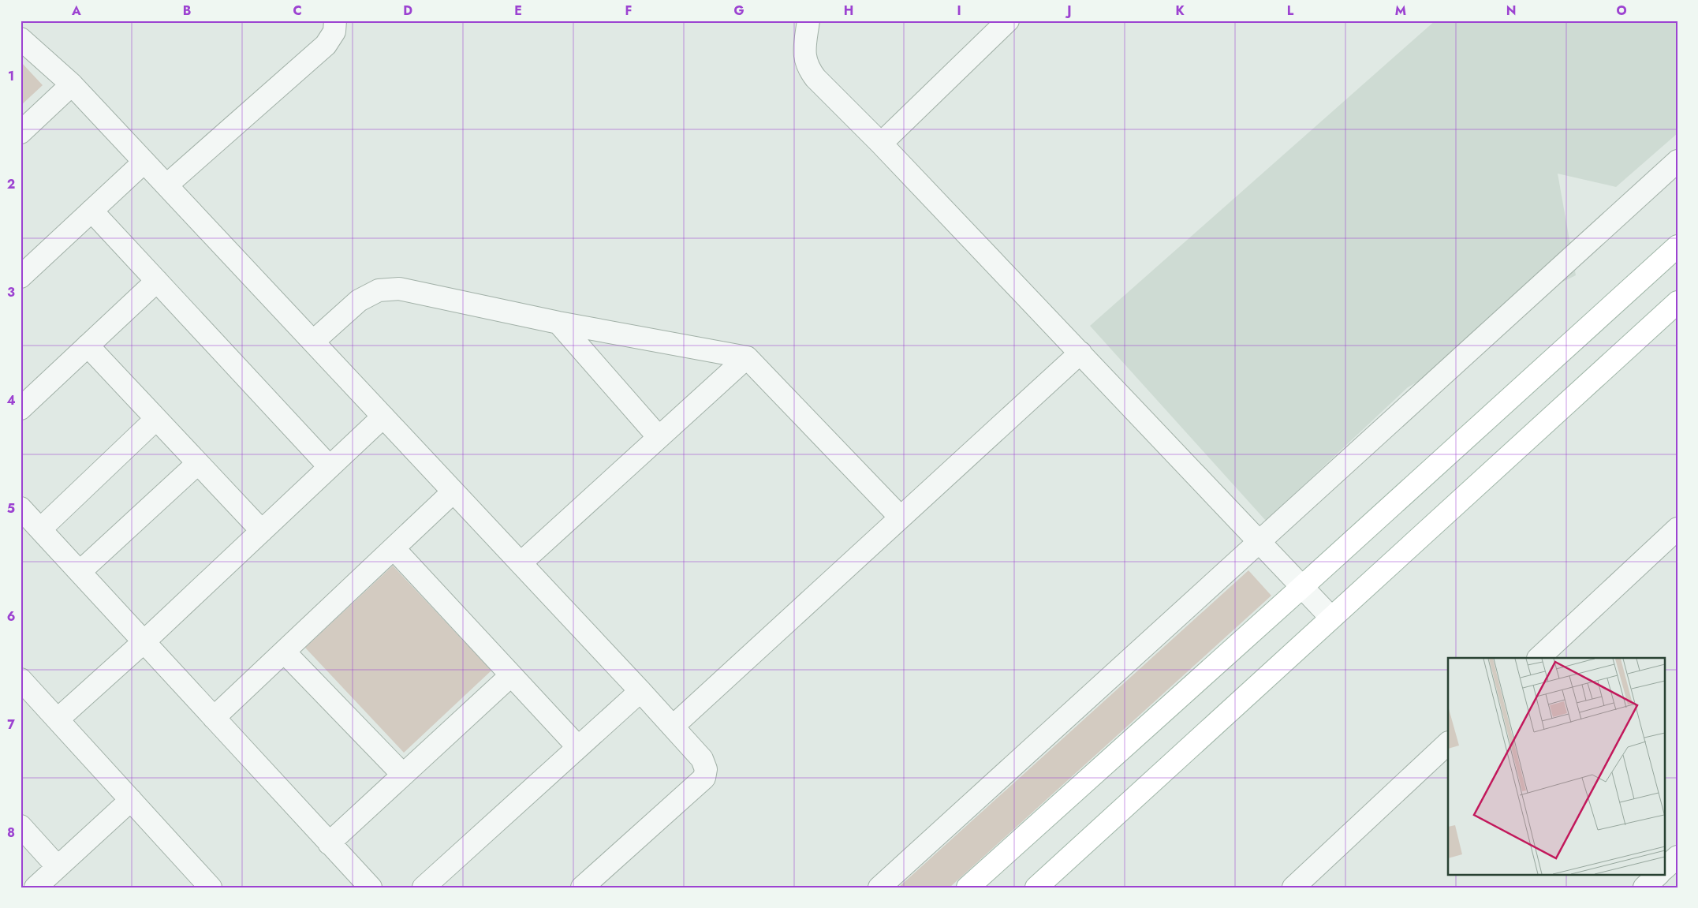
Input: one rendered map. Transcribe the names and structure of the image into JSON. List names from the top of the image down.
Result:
{
  "grid": {
    "columns": [
      "A",
      "B",
      "C",
      "D",
      "E",
      "F",
      "G",
      "H",
      "I",
      "J",
      "K",
      "L",
      "M",
      "N",
      "O"
    ],
    "rows": [
      "1",
      "2",
      "3",
      "4",
      "5",
      "6",
      "7",
      "8"
    ]
  }
}
